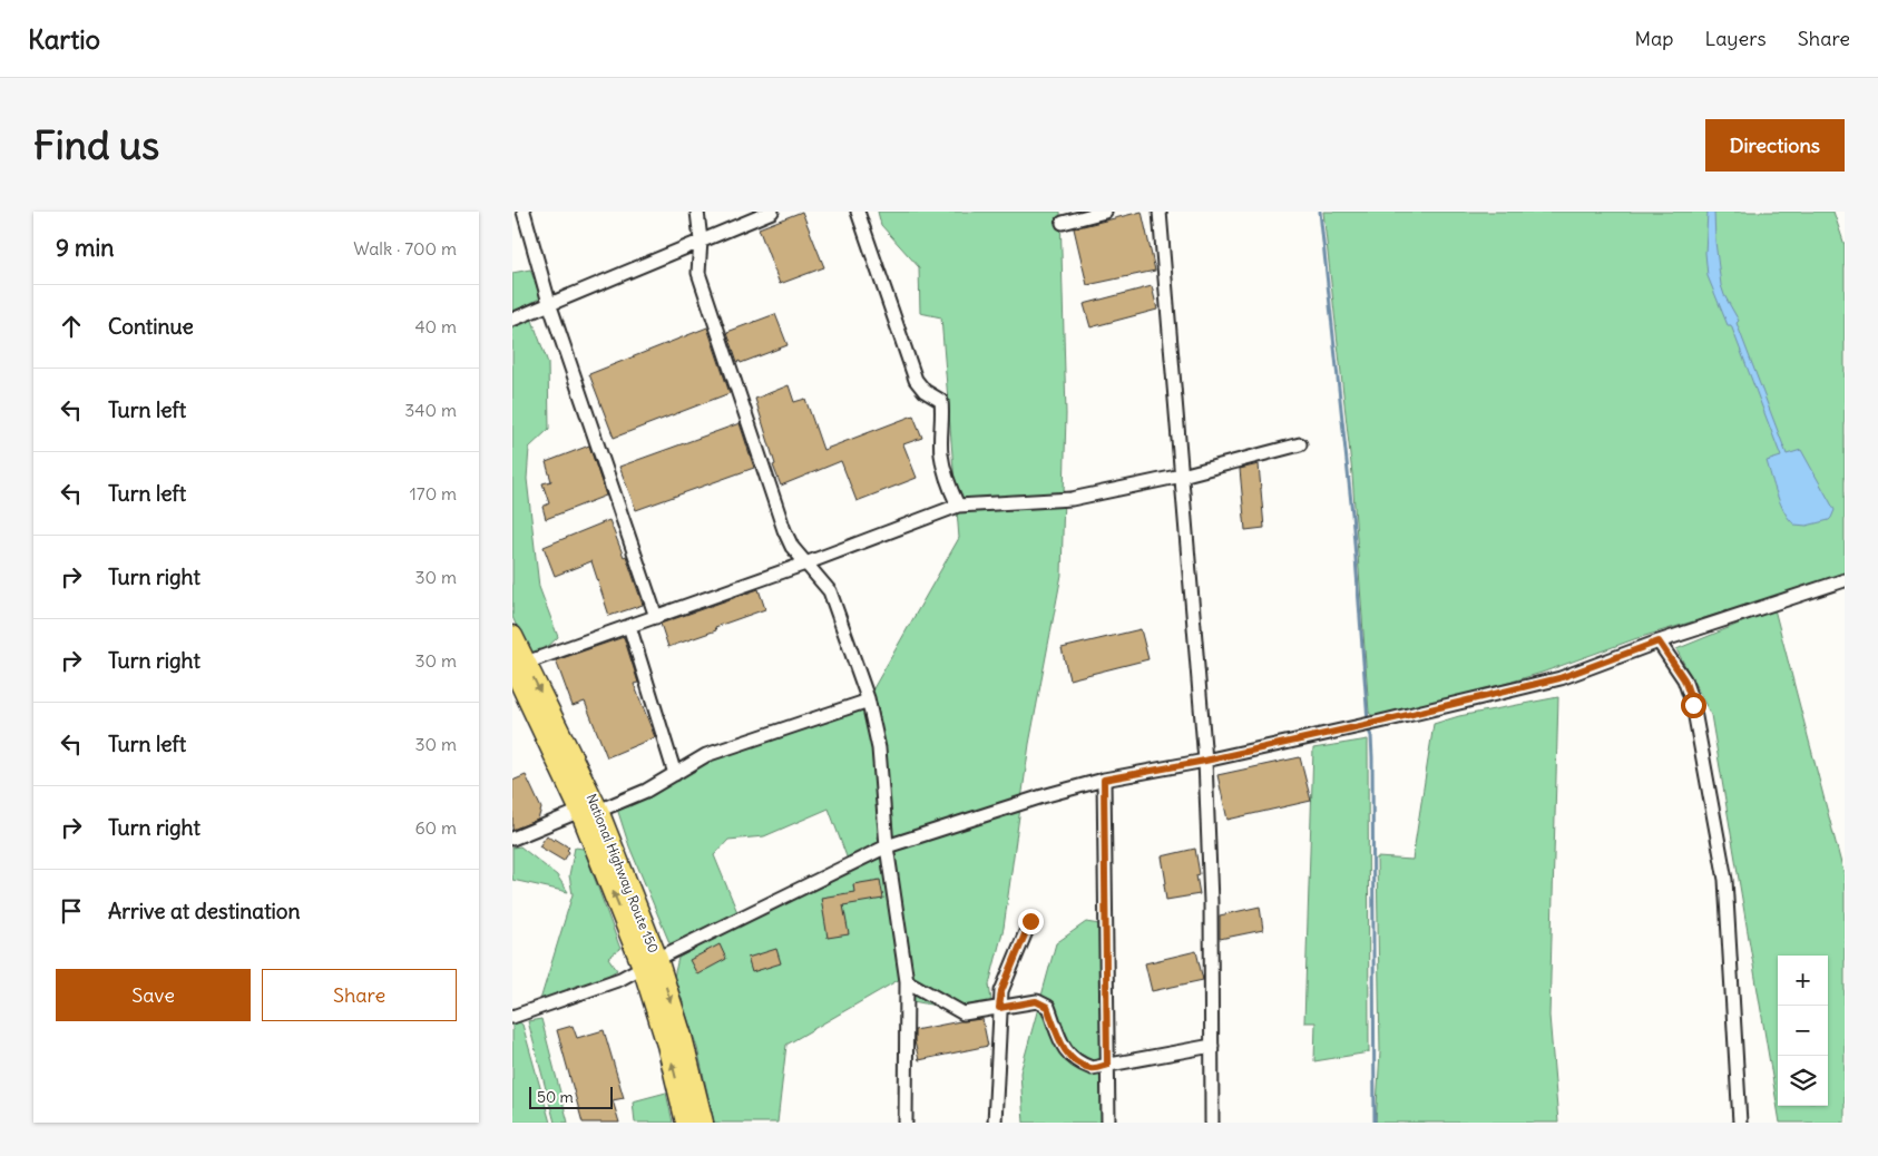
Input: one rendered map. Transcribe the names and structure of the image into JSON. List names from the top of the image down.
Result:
{
  "streets": {
    "highway": ["National Highway Route 150"]
  },
  "scale_bar": "50 m",
  "page": {
    "header": "Kartio",
    "nav": ["Map", "Layers", "Share"],
    "buttons": [
      "Directions",
      ["Save", "Share"]
    ],
    "title": "Find us",
    "heading": ["9 min", "Walk · 700 m"],
    "list": [
      ["Continue", "40 m"],
      ["Turn left", "340 m"],
      ["Turn left", "170 m"],
      ["Turn right", "30 m"],
      ["Turn right", "30 m"],
      ["Turn left", "30 m"],
      ["Turn right", "60 m"],
      "Arrive at destination"
    ],
    "map_buttons": ["+", "−"],
    "scale": "50 m"
  }
}
